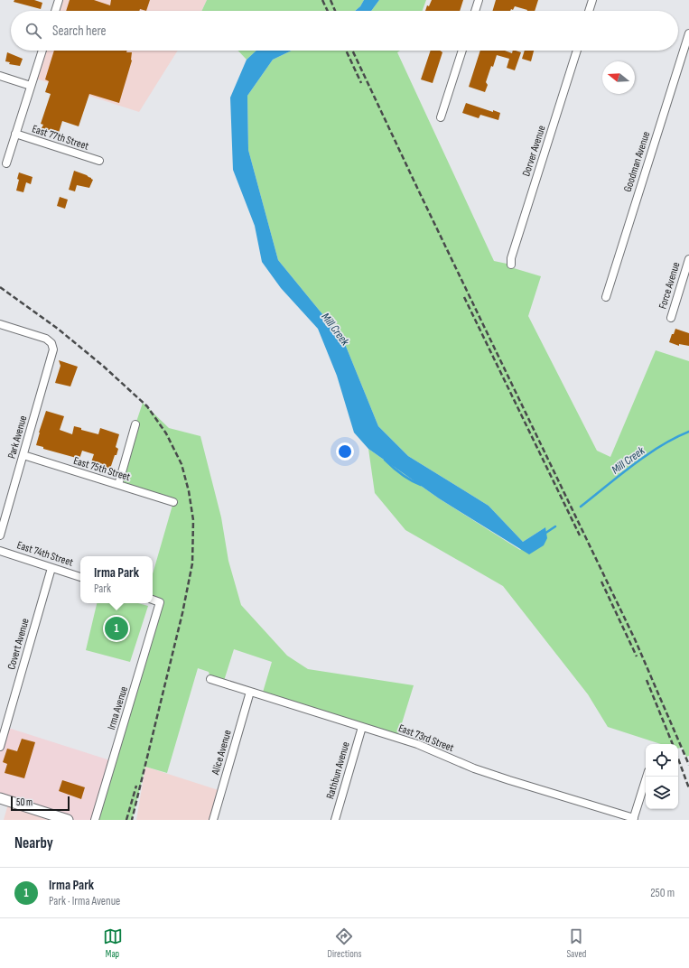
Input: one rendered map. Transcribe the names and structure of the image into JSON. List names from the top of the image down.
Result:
{
  "streets": {
    "street": [
      "East 77th Street",
      "Dorver Avenue",
      "Goodman Avenue",
      "Force Avenue",
      "Park Avenue",
      "East 75th Street",
      "East 74th Street",
      "Covert Avenue",
      "Irma Avenue",
      "East 73rd Street",
      "Alice Avenue",
      "Rathbun Avenue"
    ]
  },
  "crossings": [
    ["Park Avenue", "East 75th Street"],
    ["East 74th Street", "Covert Avenue"],
    ["East 73rd Street", "Alice Avenue"],
    ["East 73rd Street", "Rathbun Avenue"]
  ],
  "water": ["Mill Creek"],
  "scale_bar": "50 m",
  "north": "left",
  "page": {
    "search": "Search here",
    "popup": ["Irma Park", "Park"],
    "pins": "1",
    "scale": "50 m",
    "heading": "Nearby",
    "list": [
      {
        "mark": "1",
        "name": "Irma Park",
        "note": "Park · Irma Avenue",
        "value": "250 m"
      }
    ],
    "nav": ["Map", "Directions", "Saved"]
  }
}
